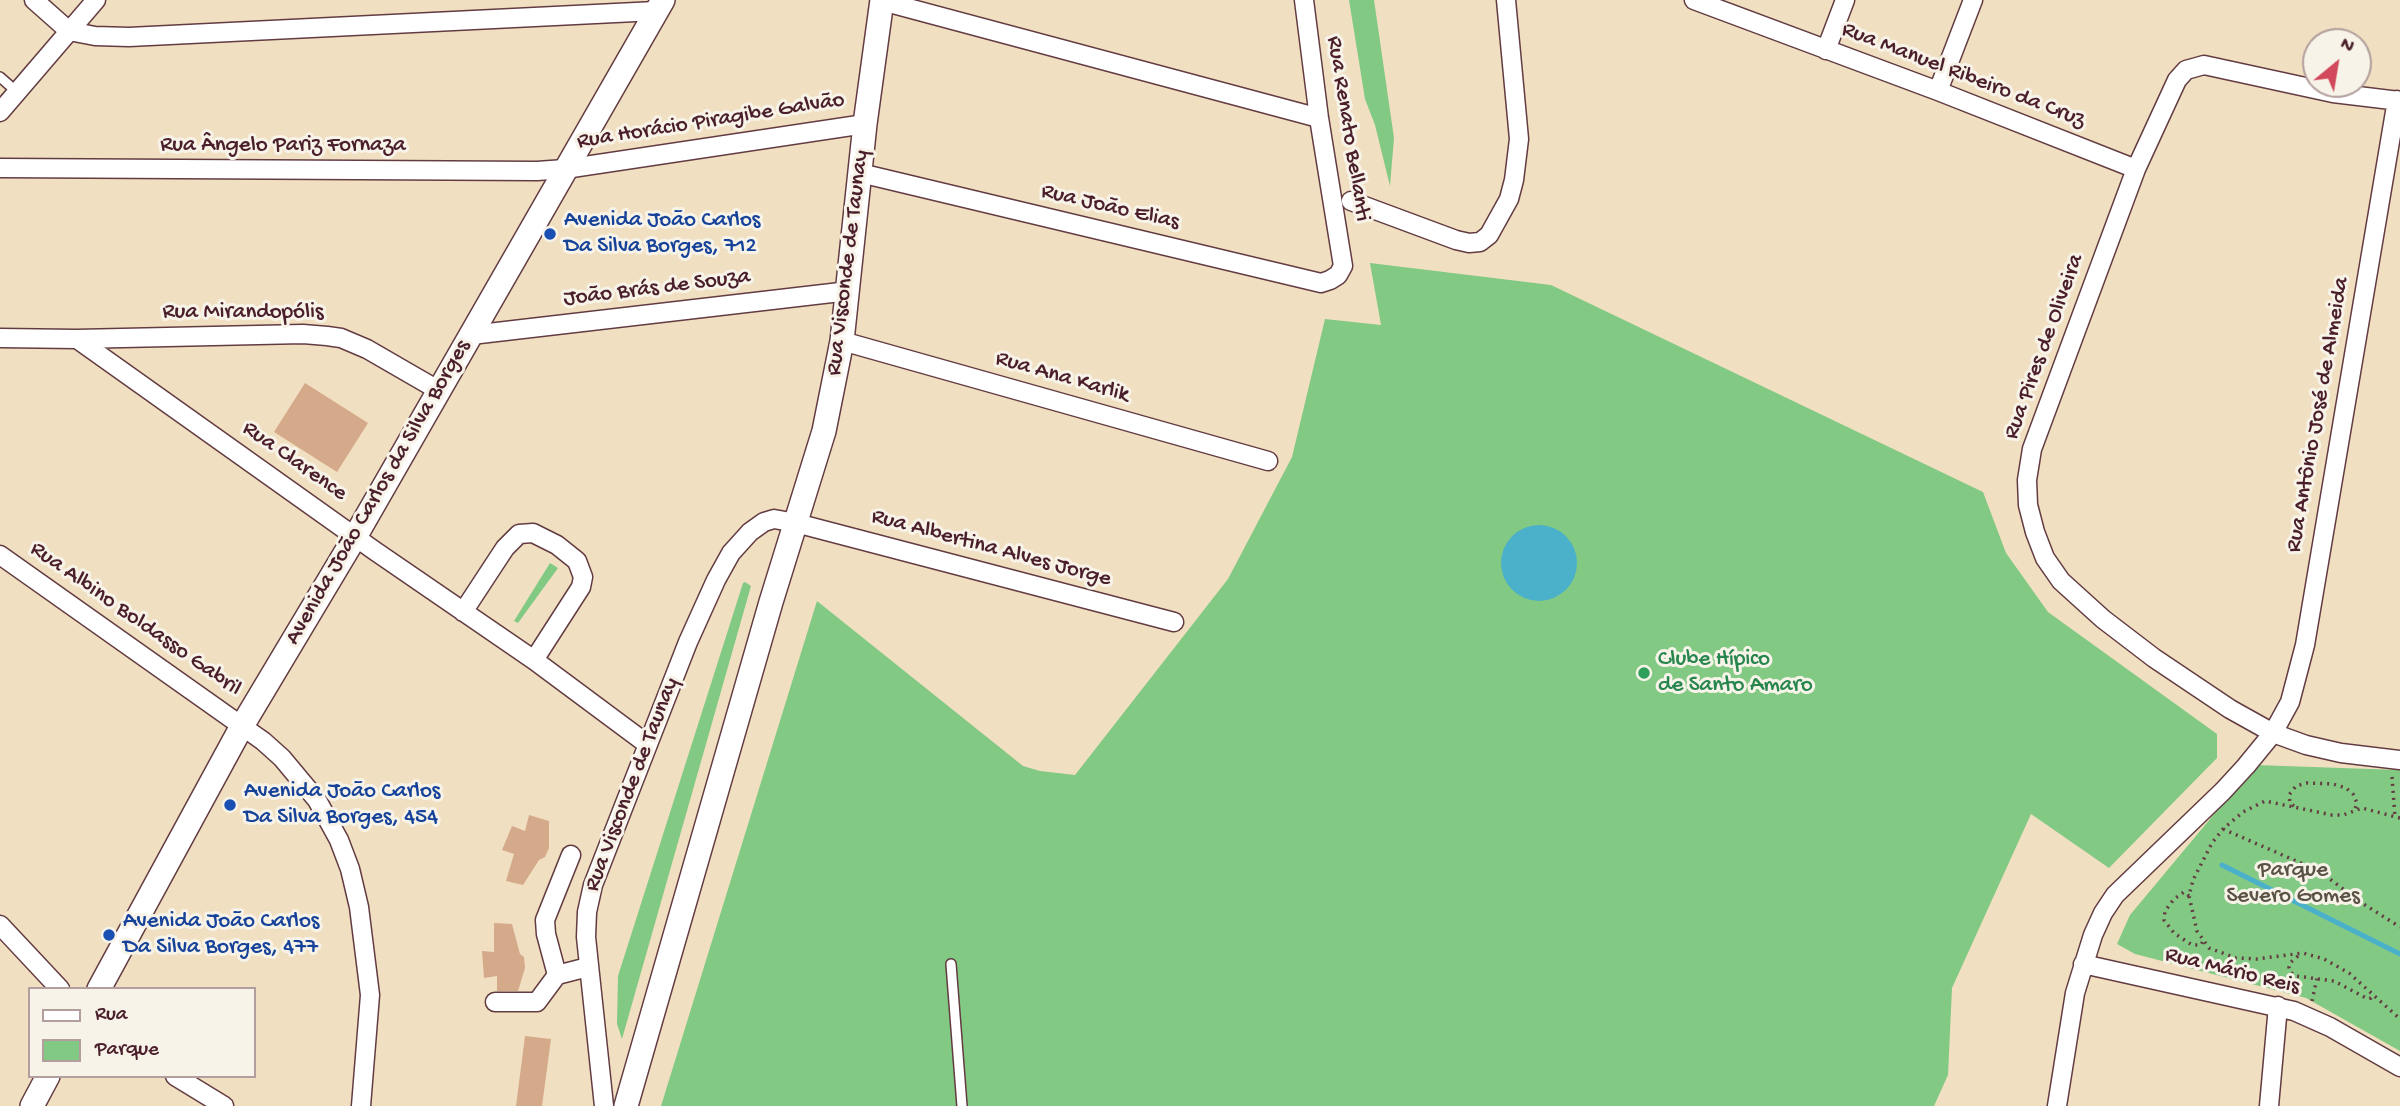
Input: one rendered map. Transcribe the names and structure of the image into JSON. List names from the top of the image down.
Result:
{
  "streets": {
    "street": [
      "Rua Manuel Ribeiro da Cruz",
      "Rua Horácio Piragibe Galvão",
      "Rua Renato Bellanti",
      "Rua Ângelo Pariz Fornaza",
      "Rua João Elias",
      "Rua Visconde de Taunay",
      "João Brás de Souza",
      "Rua Mirandopólis",
      "Rua Pires de Oliveira",
      "Rua Ana Karlik",
      "Rua Antônio José de Almeida",
      "Rua Clarence",
      "Avenida João Carlos da Silva Borges",
      "Rua Albertina Alves Jorge",
      "Rua Albino Boldasso Gabril",
      "Rua Mário Reis"
    ]
  },
  "crossings": [
    ["Rua Manuel Ribeiro da Cruz", "Rua Pires de Oliveira"],
    ["Rua Horácio Piragibe Galvão", "Rua Ângelo Pariz Fornaza"],
    ["Rua Horácio Piragibe Galvão", "Rua Visconde de Taunay"],
    ["Rua Horácio Piragibe Galvão", "Avenida João Carlos da Silva Borges"],
    ["Rua Renato Bellanti", "Rua João Elias"],
    ["Rua Ângelo Pariz Fornaza", "Avenida João Carlos da Silva Borges"],
    ["Rua João Elias", "Rua Visconde de Taunay"],
    ["Rua Visconde de Taunay", "João Brás de Souza"],
    ["Rua Visconde de Taunay", "Rua Ana Karlik"],
    ["Rua Visconde de Taunay", "Rua Clarence"],
    ["Rua Visconde de Taunay", "Rua Albertina Alves Jorge"],
    ["João Brás de Souza", "Avenida João Carlos da Silva Borges"],
    ["Rua Mirandopólis", "Rua Clarence"],
    ["Rua Mirandopólis", "Avenida João Carlos da Silva Borges"],
    ["Rua Pires de Oliveira", "Rua Antônio José de Almeida"],
    ["Rua Antônio José de Almeida", "Rua Mário Reis"],
    ["Rua Clarence", "Avenida João Carlos da Silva Borges"],
    ["Avenida João Carlos da Silva Borges", "Rua Albino Boldasso Gabril"]
  ],
  "parks": ["Parque Severo Gomes"],
  "places": [
    "Avenida João Carlos Da Silva Borges, 712",
    "Clube Hípico de Santo Amaro",
    "Avenida João Carlos Da Silva Borges, 454",
    "Avenida João Carlos Da Silva Borges, 477"
  ],
  "legend": ["Rua", "Parque"],
  "north": "top right"
}
